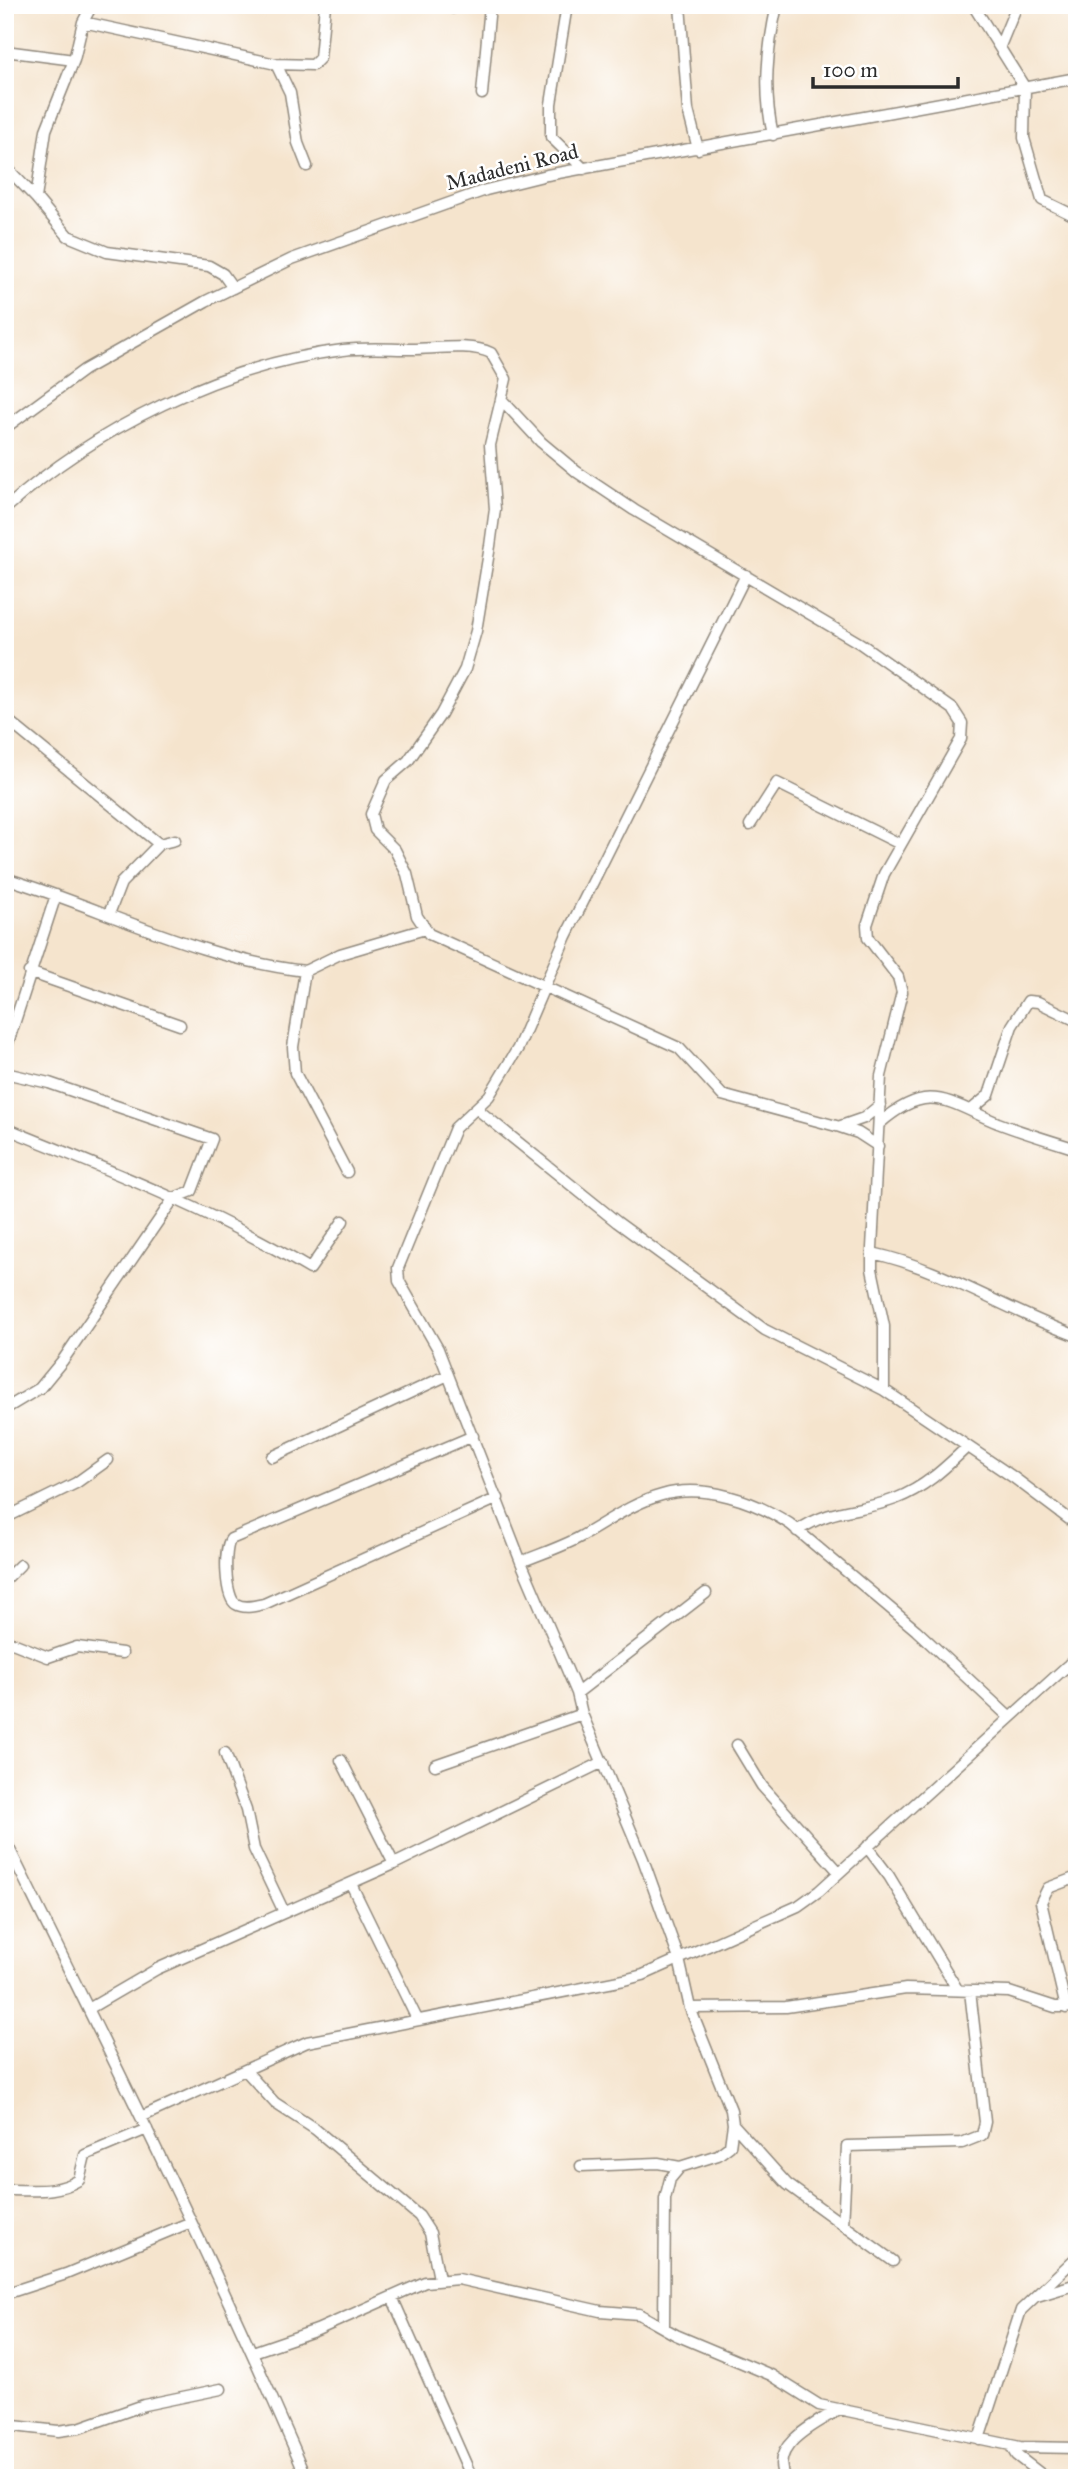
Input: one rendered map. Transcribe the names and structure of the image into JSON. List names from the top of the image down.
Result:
{
  "streets": {
    "street": ["Madadeni Road"]
  },
  "scale_bar": "100 m"
}
